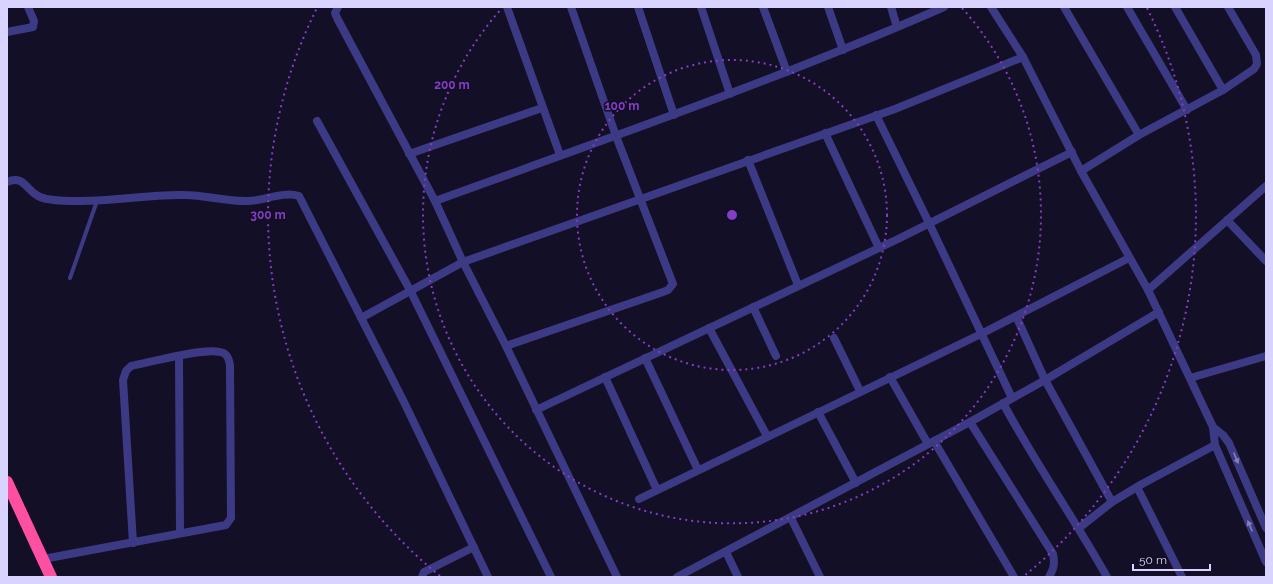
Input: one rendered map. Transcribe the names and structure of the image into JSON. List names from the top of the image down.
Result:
{
  "scale_bar": "50 m",
  "rings": ["200 m", "100 m", "300 m"]
}
